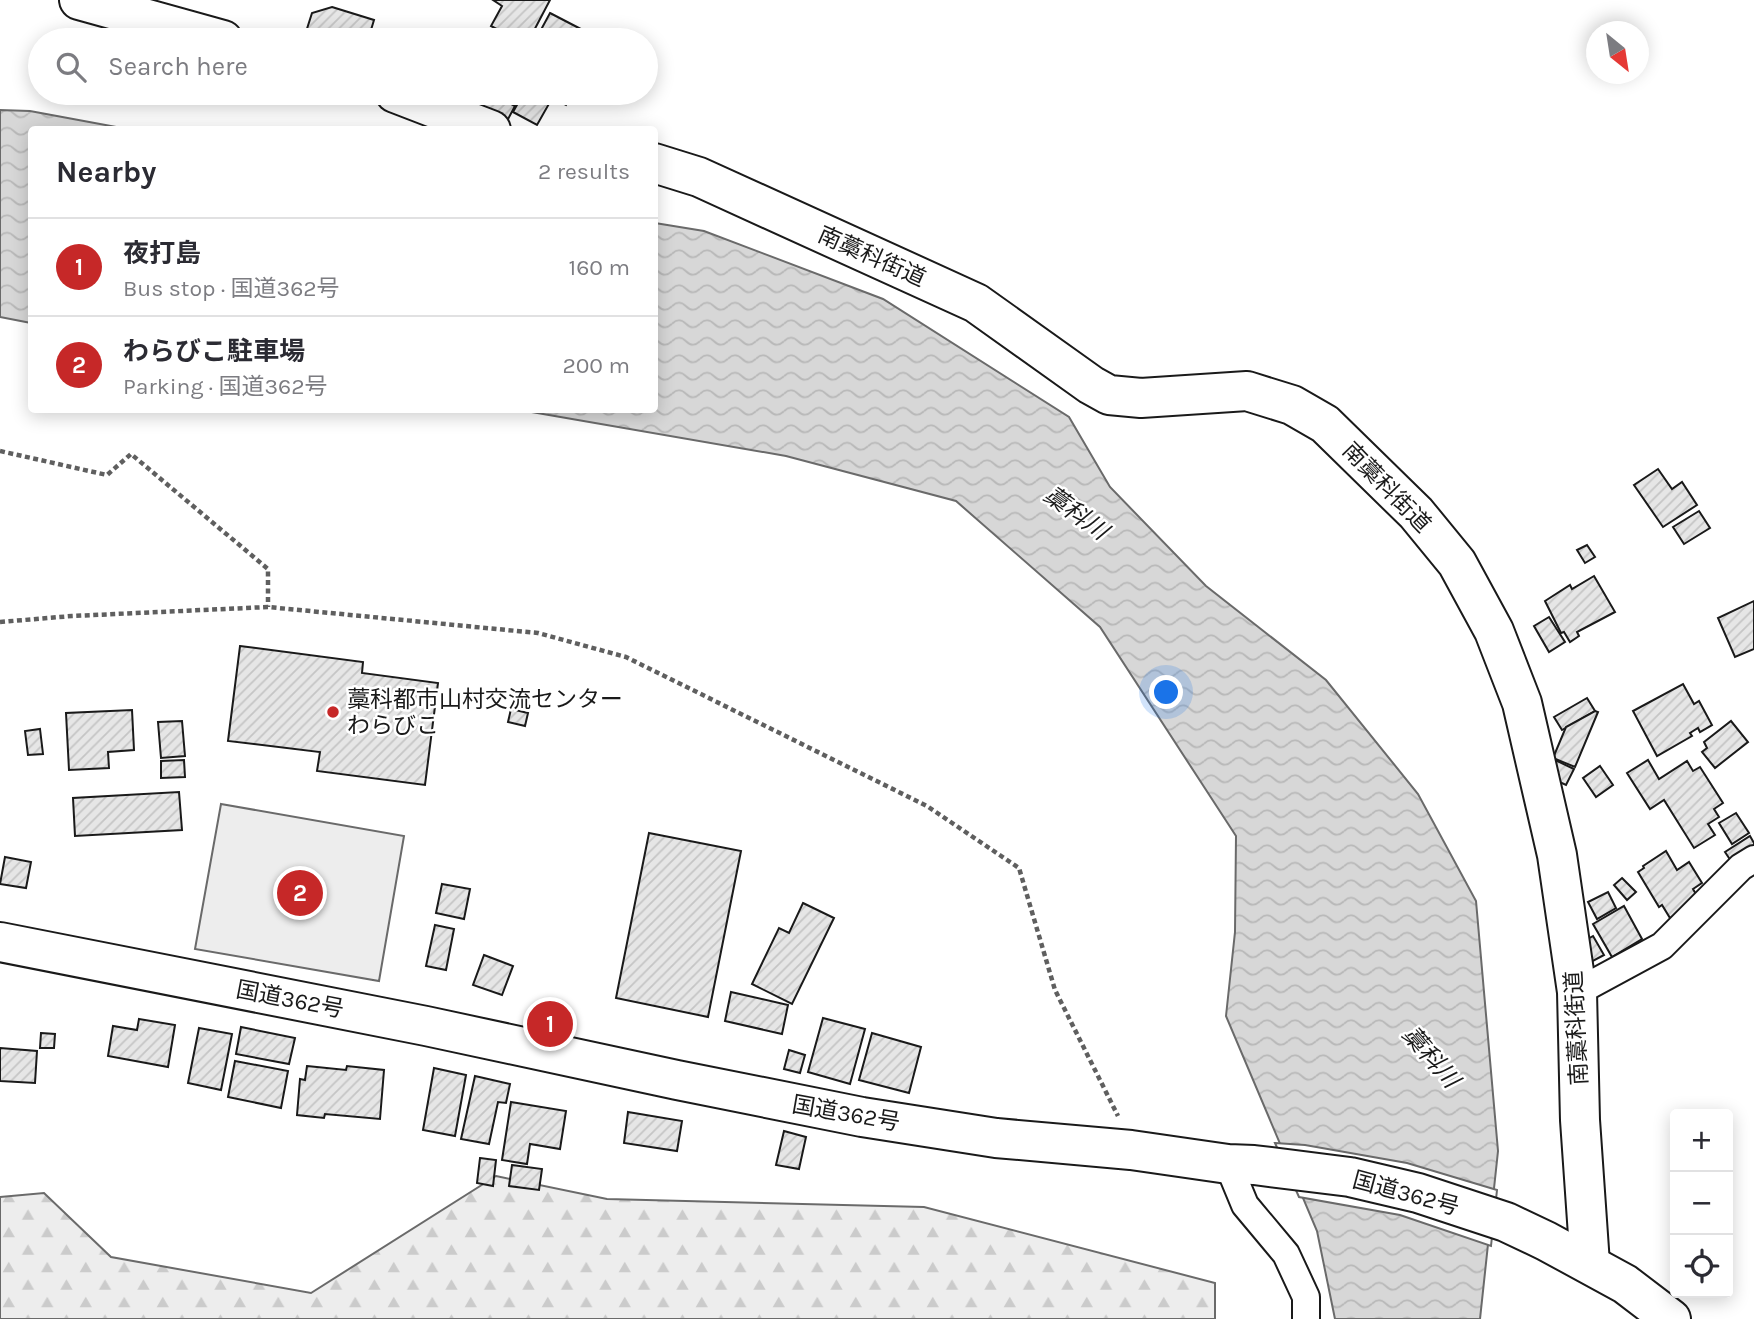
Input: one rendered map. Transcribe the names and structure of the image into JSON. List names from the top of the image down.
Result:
{
  "streets": {
    "main road": ["南藁科街道", "国道362号"]
  },
  "crossings": [
    ["南藁科街道", "国道362号"]
  ],
  "water": ["藁科川"],
  "places": ["藁科都市山村交流センター わらびこ"],
  "north": "bottom right",
  "page": {
    "search": "Search here",
    "heading": ["Nearby", "2 results"],
    "list": [
      {
        "mark": "1",
        "name": "夜打島",
        "note": "Bus stop · 国道362号",
        "value": "160 m"
      },
      {
        "mark": "2",
        "name": "わらびこ駐車場",
        "note": "Parking · 国道362号",
        "value": "200 m"
      }
    ],
    "pins": ["2", "1"],
    "map_buttons": ["+", "−"]
  }
}
